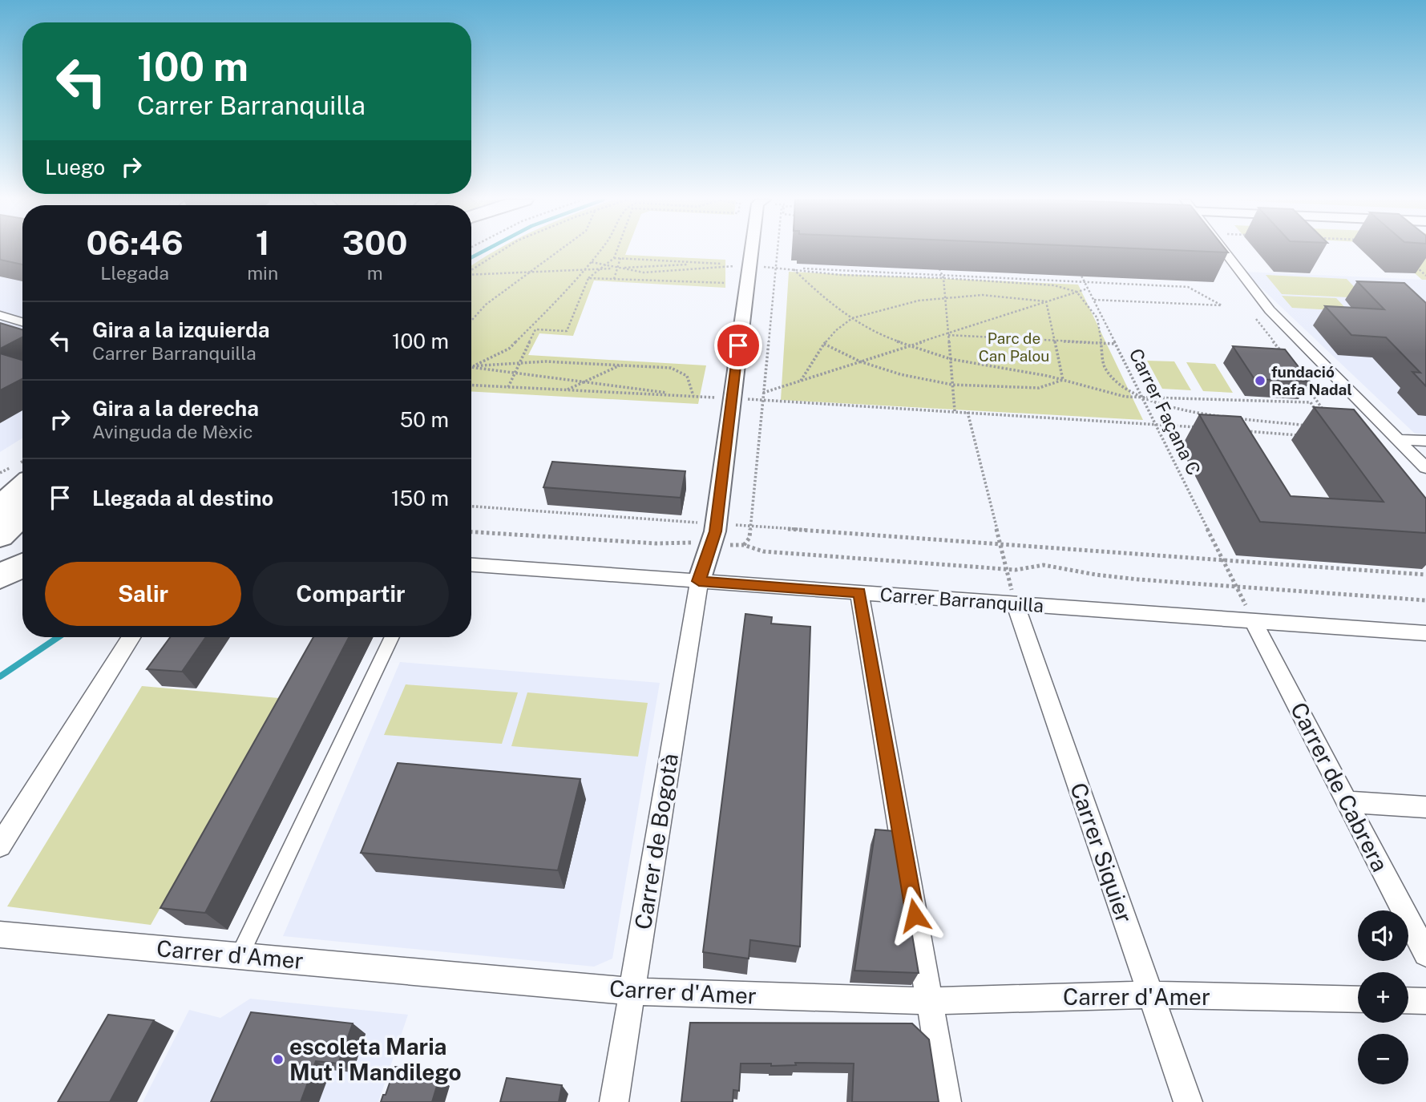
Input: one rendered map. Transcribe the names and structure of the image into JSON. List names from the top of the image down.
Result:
{
  "streets": {
    "street": [
      "Carrer Barranquilla",
      "Carrer de Cabrera",
      "Carrer de Bogotà",
      "Carrer Siquier",
      "Carrer d'Amer"
    ],
    "path": ["Carrer Façana C"]
  },
  "crossings": [
    ["Carrer Façana C", "Carrer Barranquilla"],
    ["Carrer Façana C", "Carrer de Cabrera"],
    ["Carrer Barranquilla", "Carrer de Cabrera"],
    ["Carrer Barranquilla", "Carrer de Bogotà"],
    ["Carrer Barranquilla", "Carrer Siquier"],
    ["Carrer de Bogotà", "Carrer d'Amer"],
    ["Carrer Siquier", "Carrer d'Amer"]
  ],
  "parks": ["Parc de Can Palou"],
  "places": ["fundació Rafa Nadal", "escoleta Maria Mut i Mandilego"],
  "page": {
    "turn": ["100 m", "Carrer Barranquilla"],
    "then": "Luego",
    "eta": [
      "06:46",
      "Llegada",
      "1",
      "min",
      "300",
      "m"
    ],
    "list": [
      {
        "name": "Gira a la izquierda",
        "note": "Carrer Barranquilla",
        "value": "100 m"
      },
      {
        "name": "Gira a la derecha",
        "note": "Avinguda de Mèxic",
        "value": "50 m"
      },
      {
        "name": "Llegada al destino",
        "value": "150 m"
      }
    ],
    "buttons": ["Salir", "Compartir"],
    "map_buttons": ["+", "−"]
  }
}
